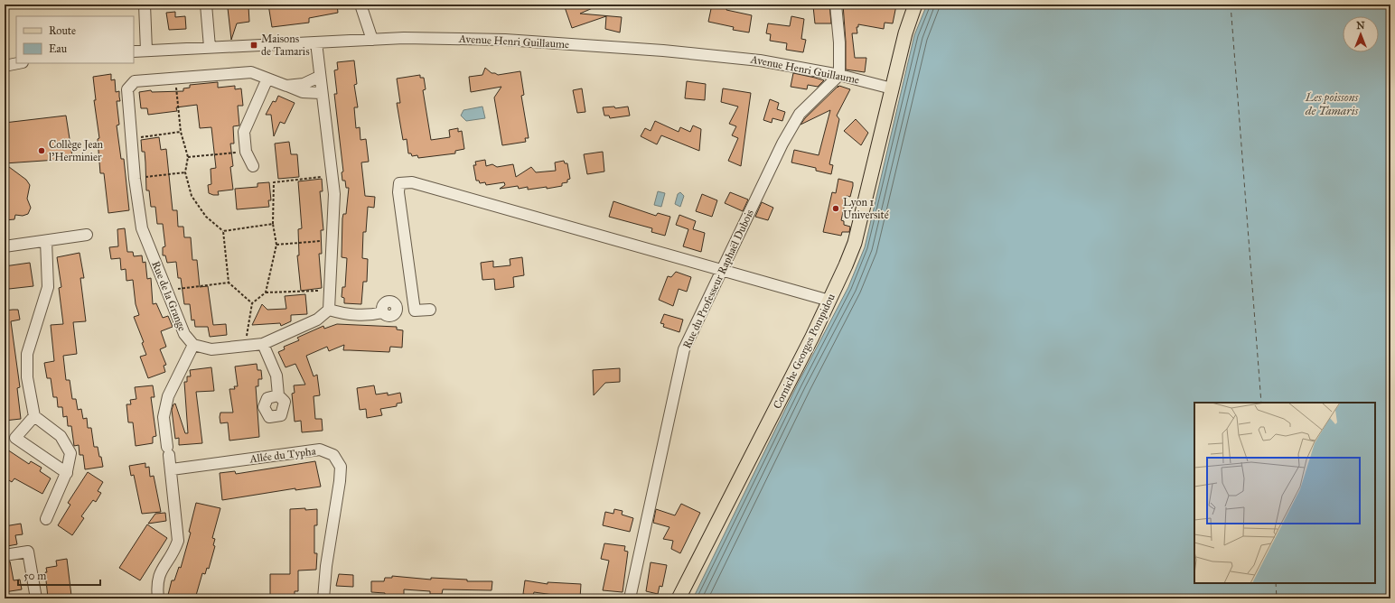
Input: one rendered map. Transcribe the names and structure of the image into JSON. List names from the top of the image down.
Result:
{
  "streets": {
    "main road": ["Corniche Georges Pompidou"],
    "street": [
      "Avenue Henri Guillaume",
      "Rue du Professeur Raphaël Dubois",
      "Rue de la Grange",
      "Allée du Typha"
    ]
  },
  "crossings": [
    ["Avenue Henri Guillaume", "Rue du Professeur Raphaël Dubois"],
    ["Avenue Henri Guillaume", "Corniche Georges Pompidou"]
  ],
  "water": ["Les poissons de Tamaris"],
  "places": {
    "transit": ["Maisons de Tamaris"],
    "other": ["Collège Jean l'Herminier", "Lyon 1 Université"]
  },
  "legend": ["Route", "Eau"],
  "scale_bar": "50 m",
  "north": "top"
}
